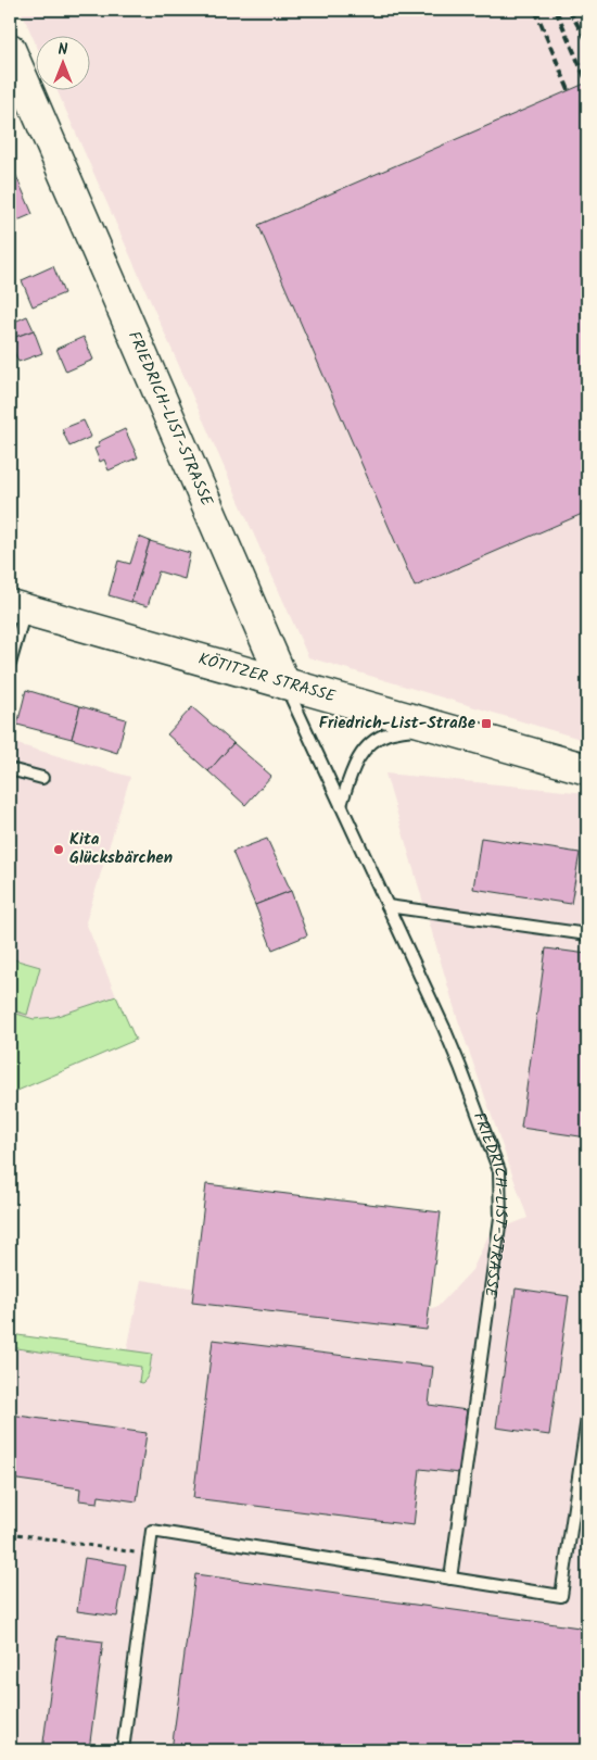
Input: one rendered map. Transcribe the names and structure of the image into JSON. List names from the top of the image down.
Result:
{
  "streets": {
    "street": ["FRIEDRICH-LIST-STRASSE", "KÖTITZER STRASSE"]
  },
  "crossings": [
    ["FRIEDRICH-LIST-STRASSE", "KÖTITZER STRASSE"]
  ],
  "places": {
    "transit": ["Friedrich-List-Straße"],
    "other": ["Kita Glücksbärchen"]
  },
  "north": "top"
}
